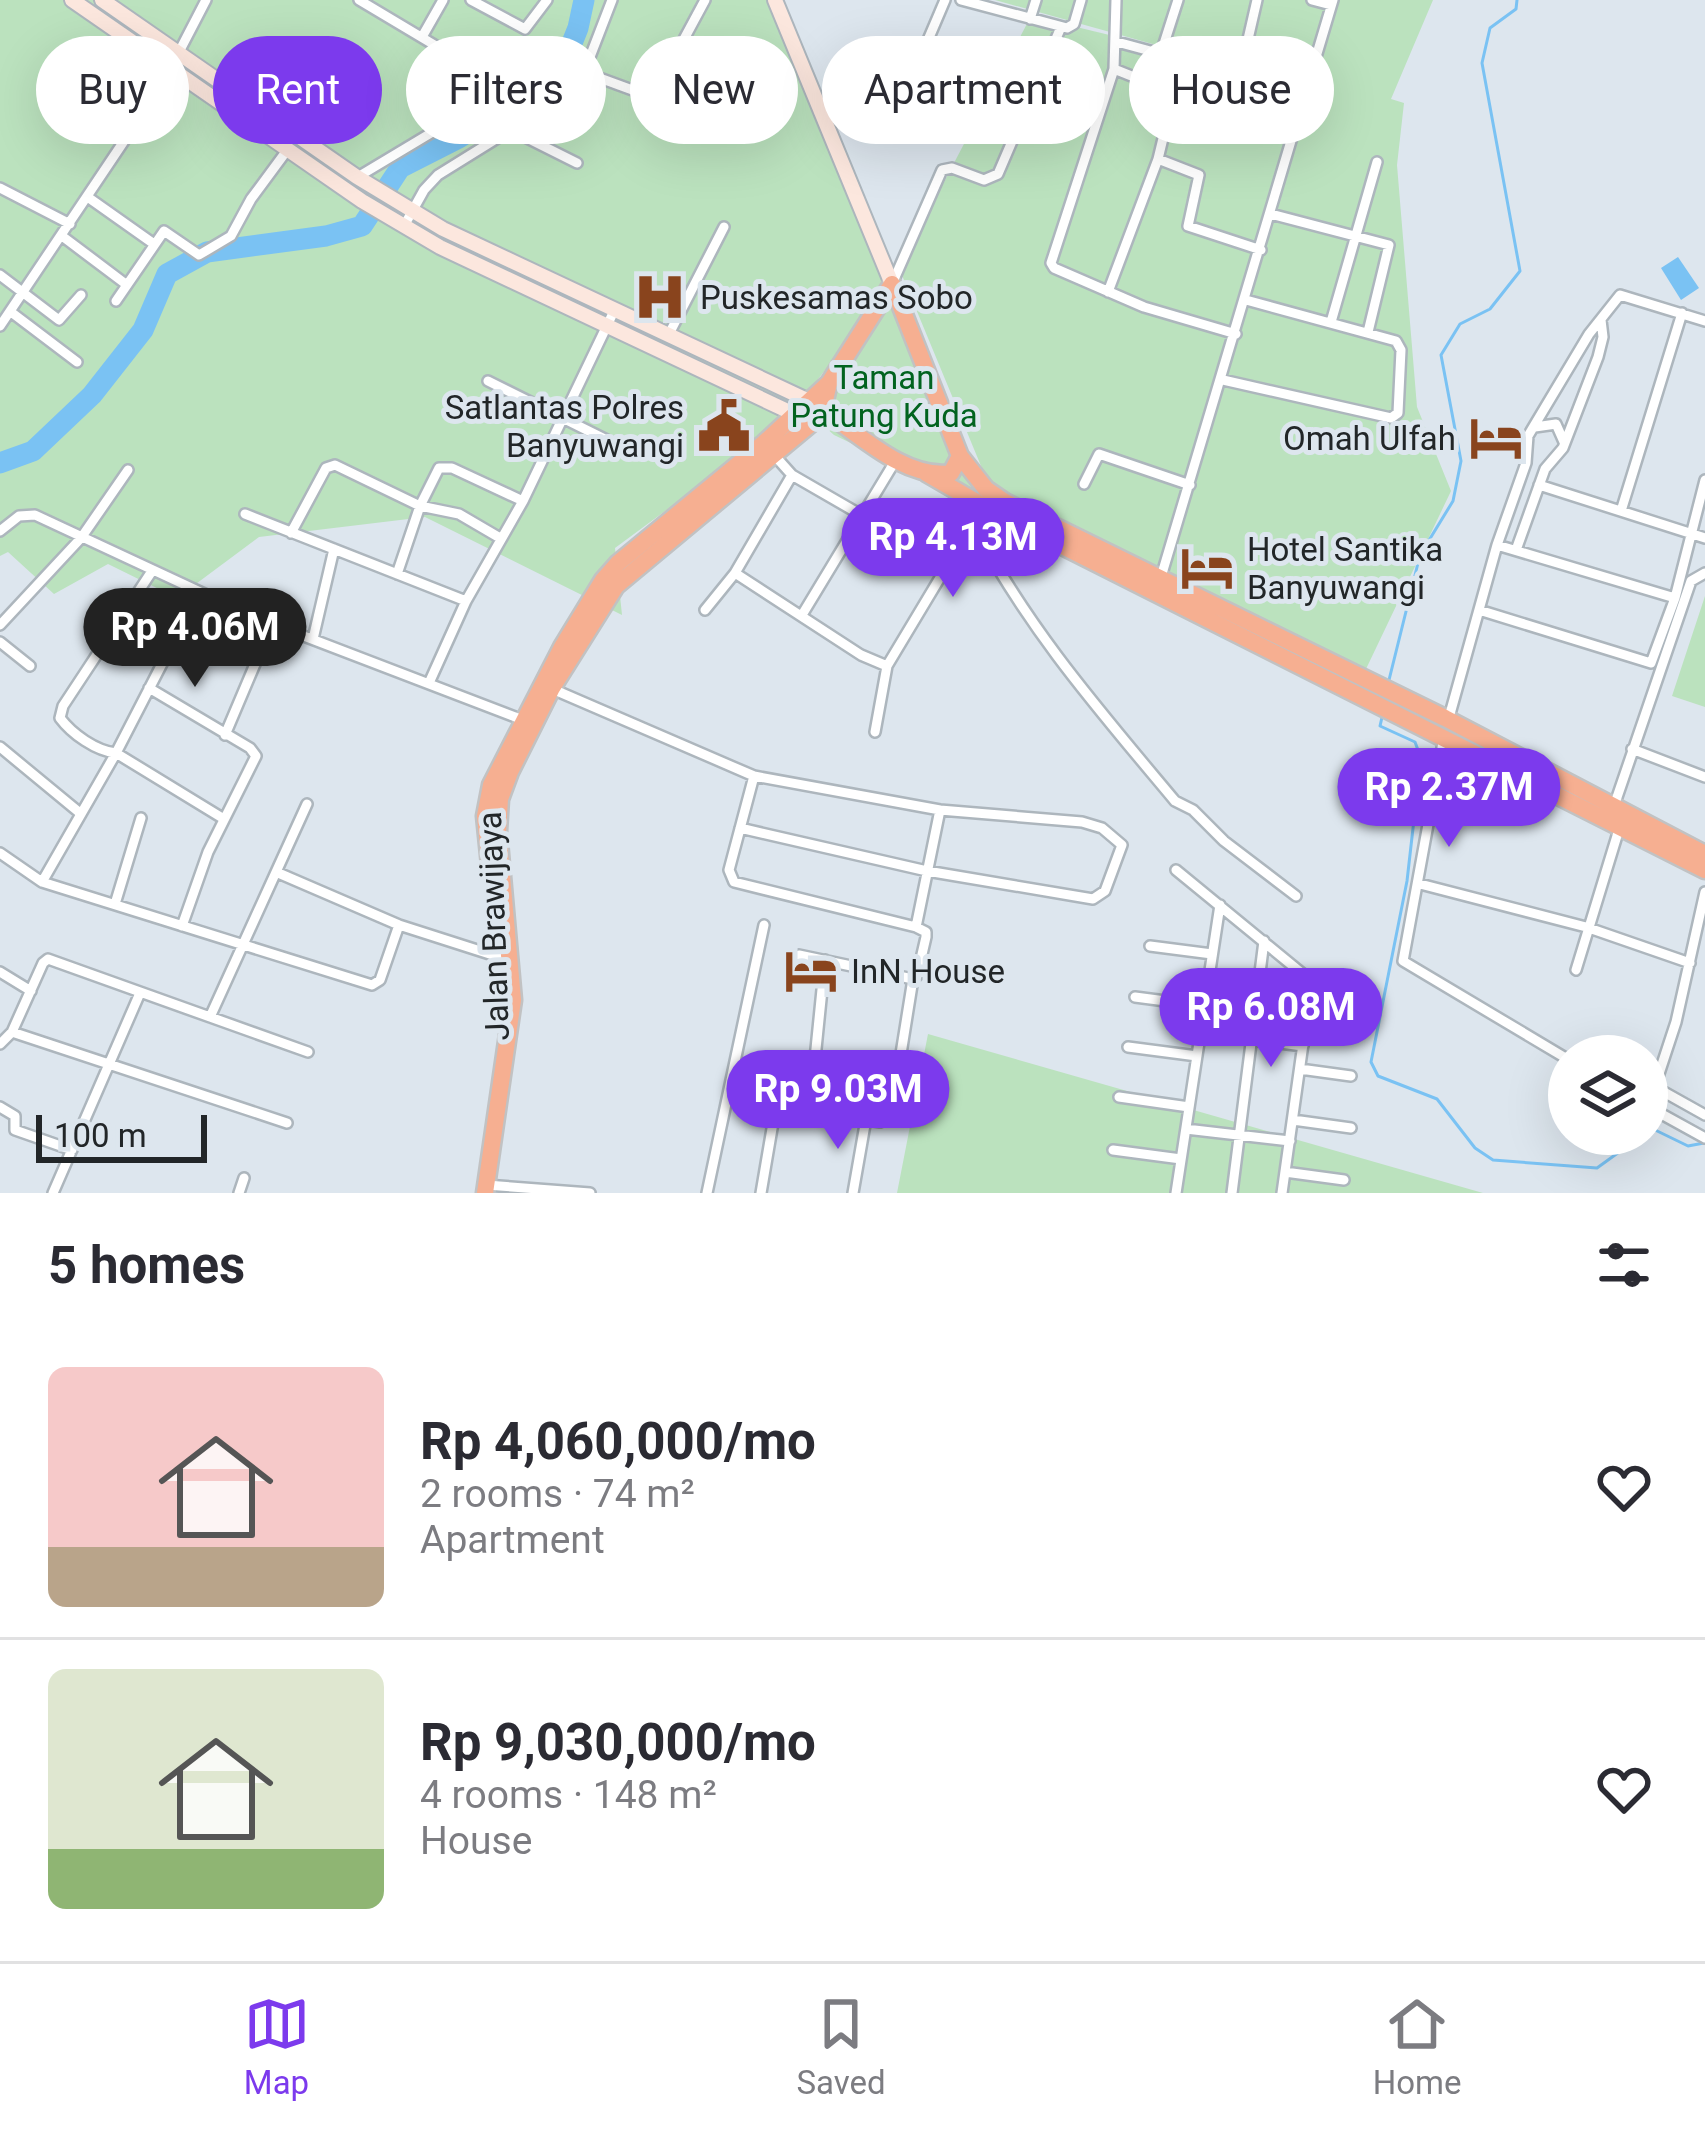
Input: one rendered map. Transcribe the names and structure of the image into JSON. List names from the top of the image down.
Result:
{
  "streets": {
    "highway": ["Jalan Brawijaya"]
  },
  "parks": ["Taman Patung Kuda"],
  "places": {
    "hospital": ["Puskesamas Sobo"],
    "public building": ["Satlantas Polres Banyuwangi"],
    "hotel": ["Omah Ulfah", "Hotel Santika Banyuwangi", "InN House"]
  },
  "scale_bar": "100 m",
  "page": {
    "chip": [
      "Buy",
      "Rent",
      "Filters",
      "New",
      "Apartment",
      "House"
    ],
    "price": [
      "Rp 4.13M",
      "Rp 4.06M",
      "Rp 2.37M",
      "Rp 6.08M",
      "Rp 9.03M"
    ],
    "scale": "100 m",
    "heading": "5 homes",
    "list": [
      {
        "name": "Rp 4,060,000/mo",
        "note": "2 rooms · 74 m² · Apartment"
      },
      {
        "name": "Rp 9,030,000/mo",
        "note": "4 rooms · 148 m² · House"
      }
    ],
    "tabs": ["Map", "Saved", "Home"]
  }
}
